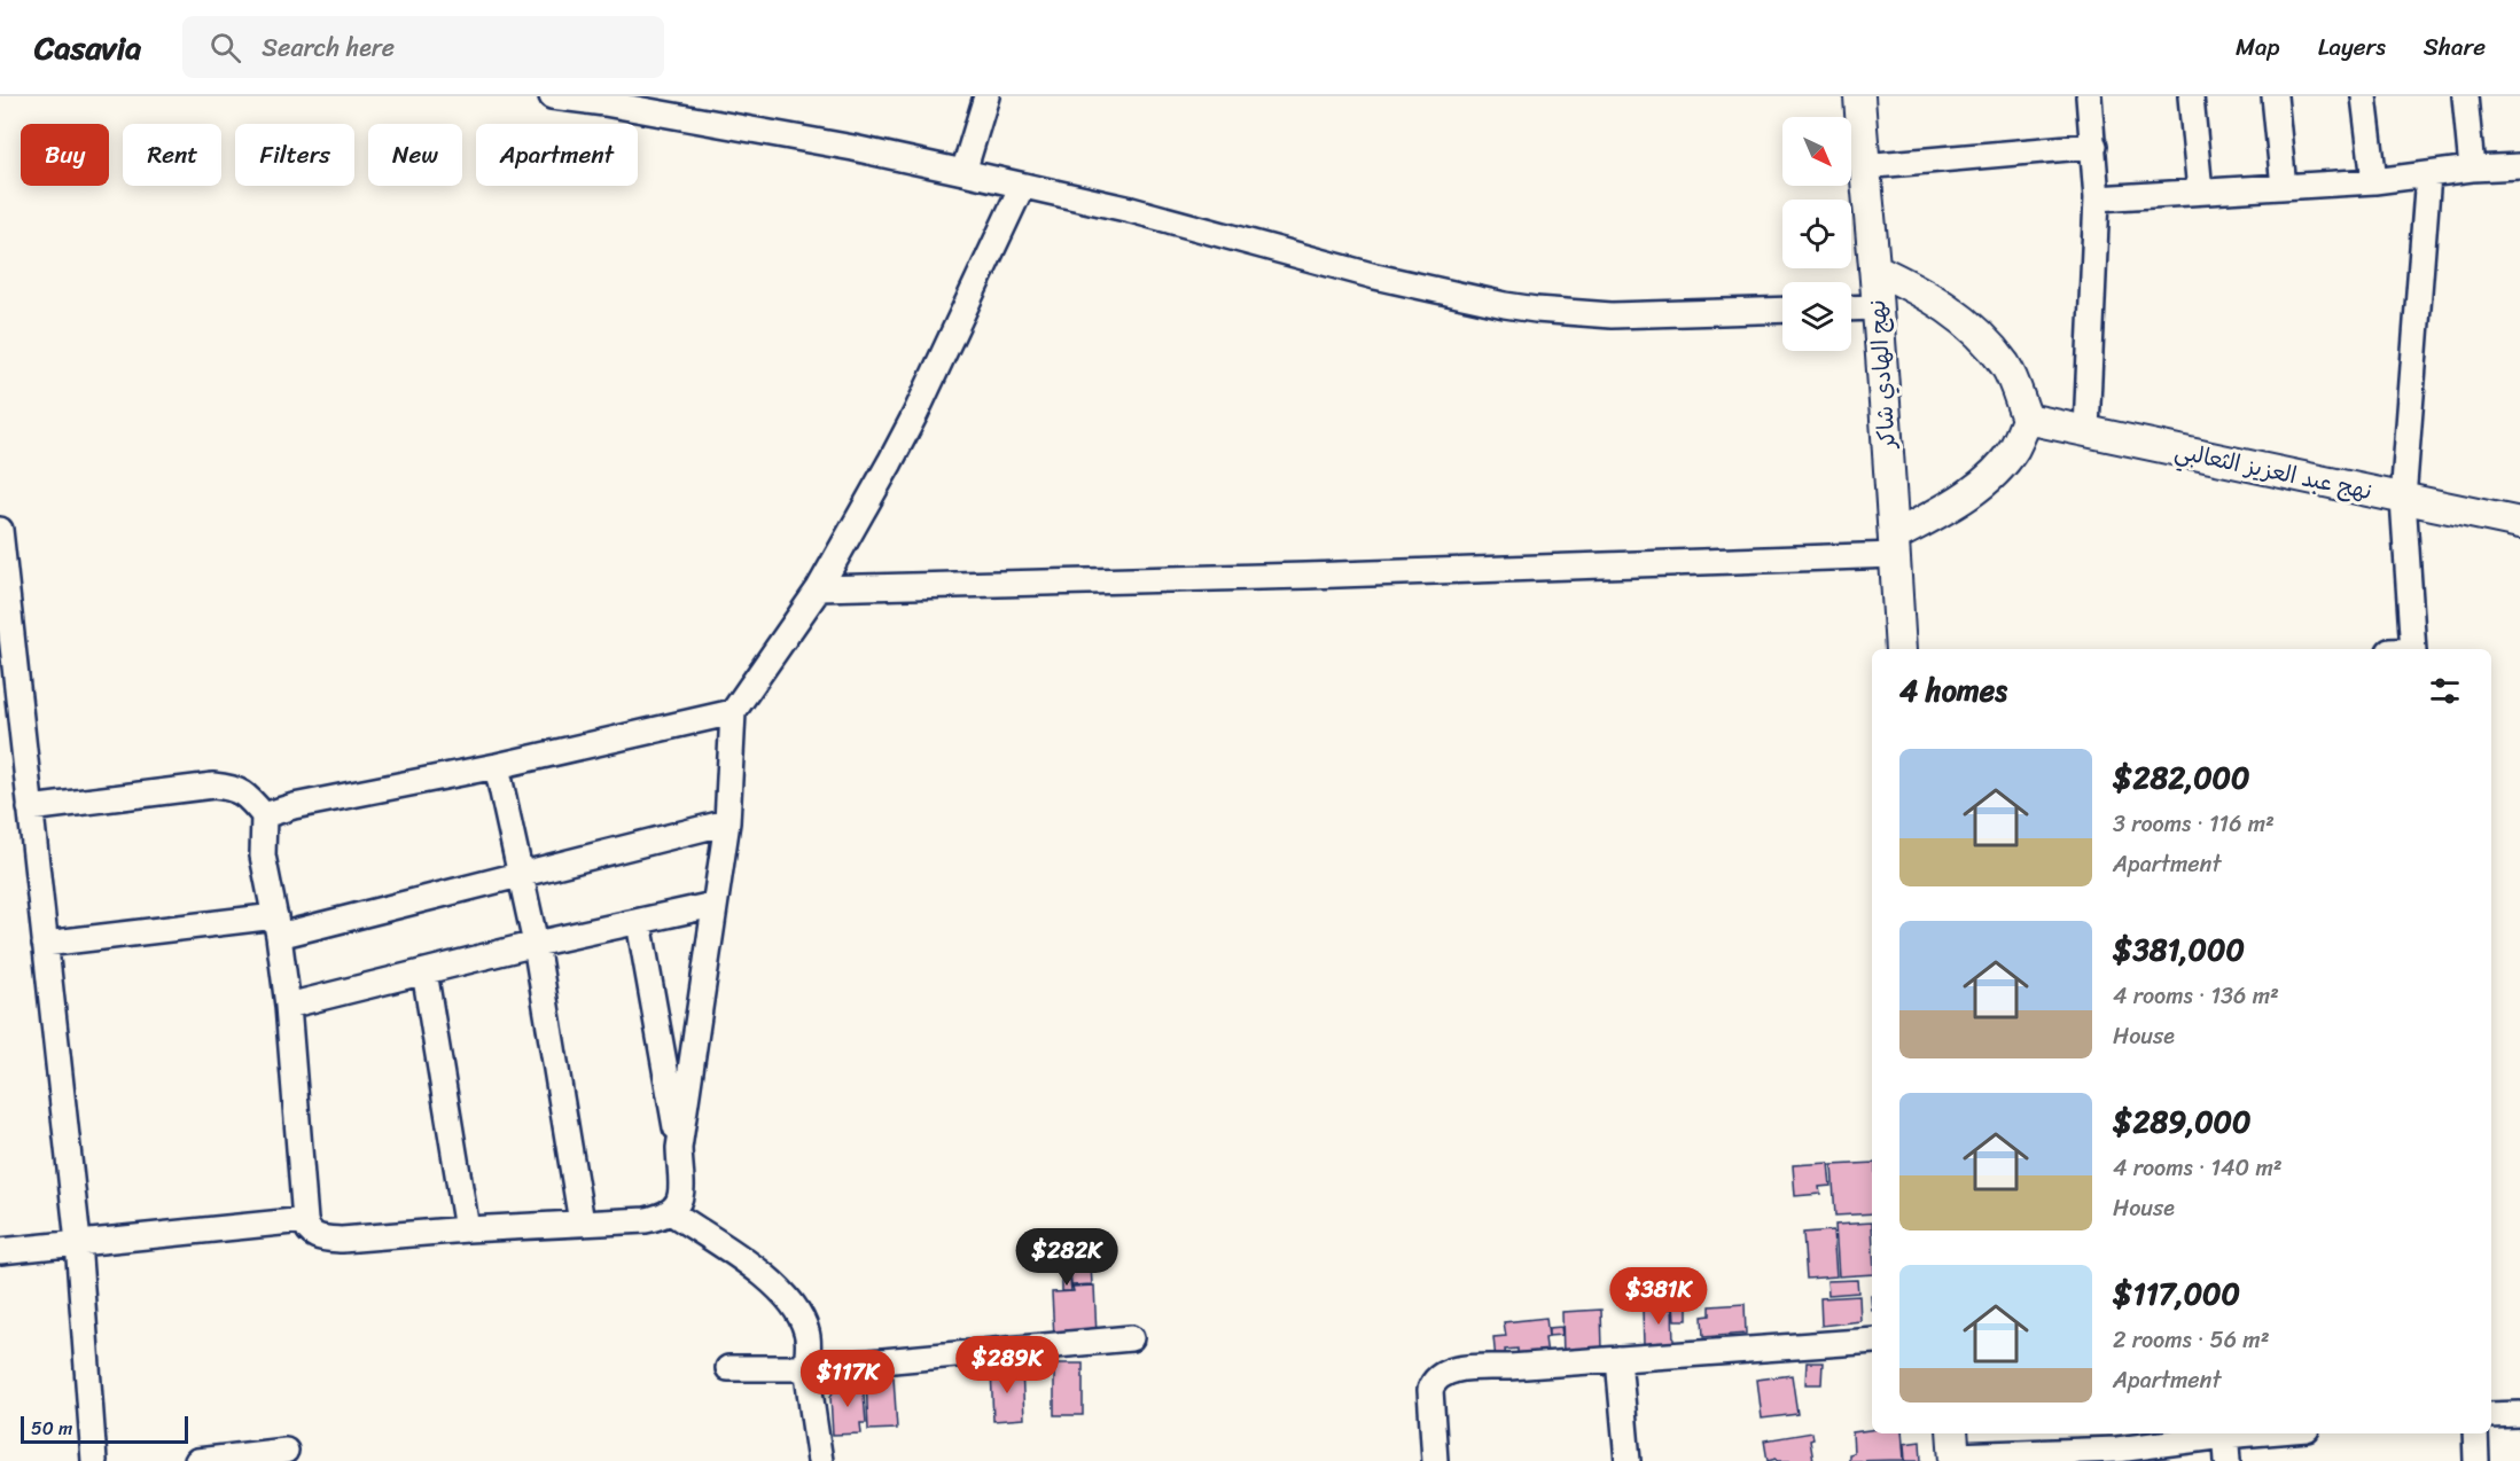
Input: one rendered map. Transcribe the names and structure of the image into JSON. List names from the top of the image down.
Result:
{
  "streets": {
    "street": ["نهج الهادي شاكر", "نهج عبد العزيز الثعالبي"]
  },
  "scale_bar": "50 m",
  "north": "bottom right",
  "page": {
    "header": "Casavia",
    "search": "Search here",
    "nav": ["Map", "Layers", "Share"],
    "chip": [
      "Buy",
      "Rent",
      "Filters",
      "New",
      "Apartment"
    ],
    "heading": "4 homes",
    "list": [
      {
        "name": "$282,000",
        "note": "3 rooms · 116 m² · Apartment"
      },
      {
        "name": "$381,000",
        "note": "4 rooms · 136 m² · House"
      },
      {
        "name": "$289,000",
        "note": "4 rooms · 140 m² · House"
      },
      {
        "name": "$117,000",
        "note": "2 rooms · 56 m² · Apartment"
      }
    ],
    "price": [
      "$282K",
      "$381K",
      "$289K",
      "$117K"
    ],
    "scale": "50 m"
  }
}
